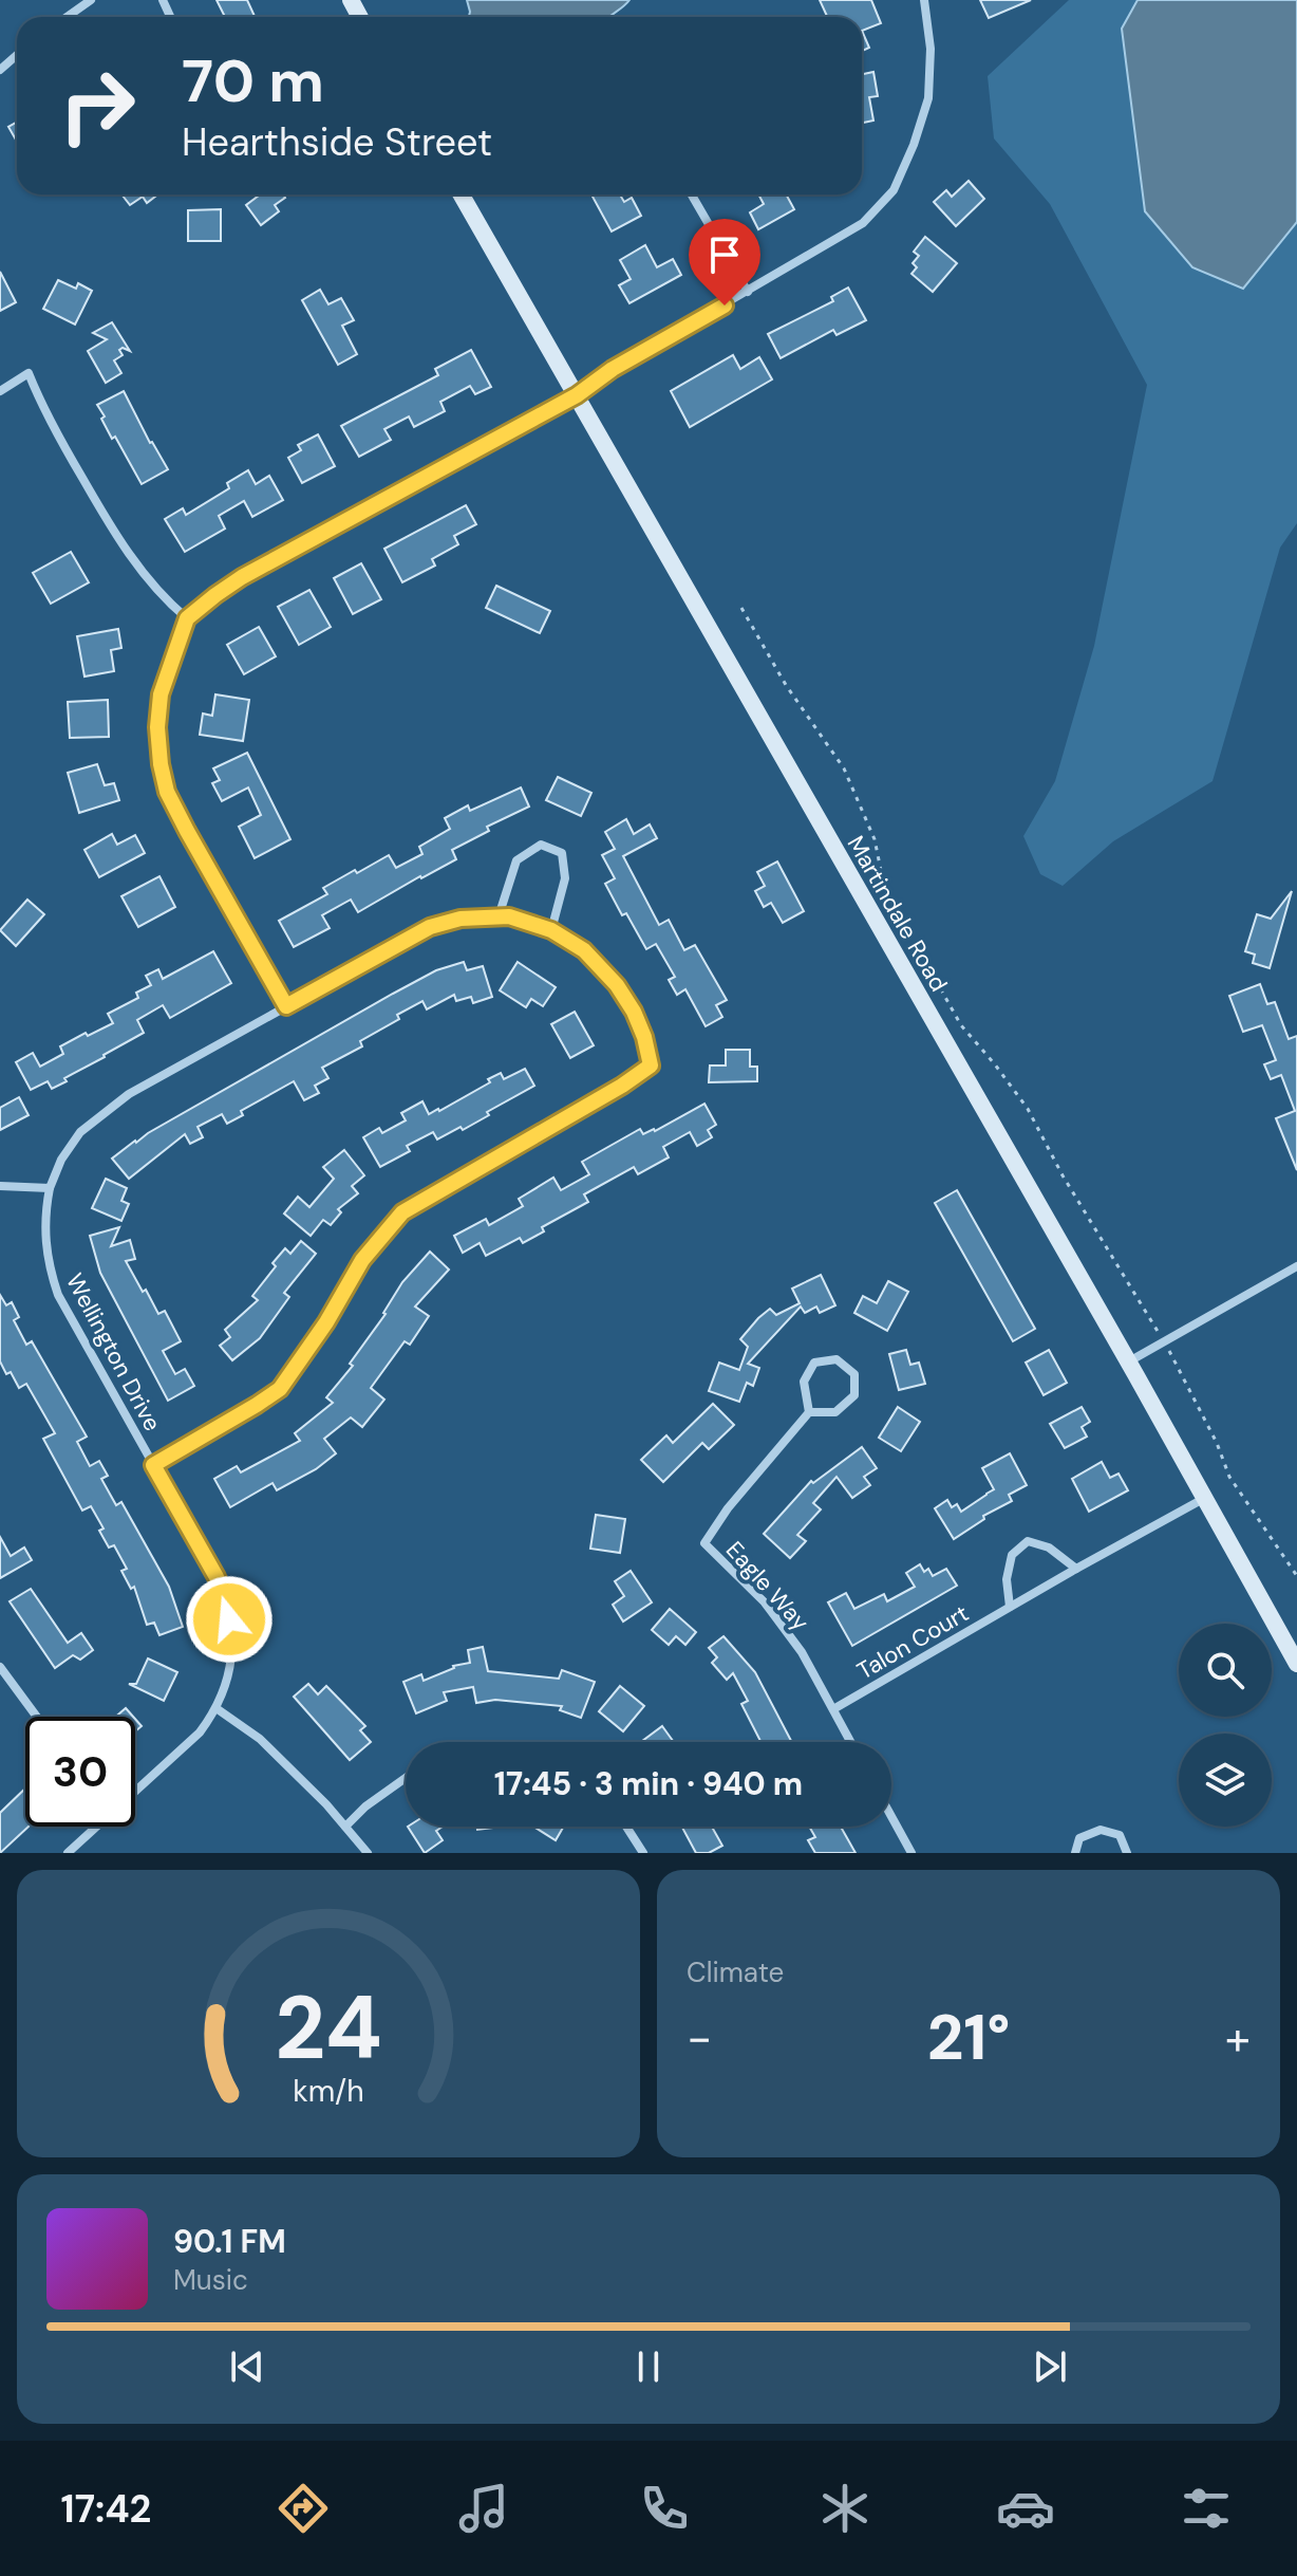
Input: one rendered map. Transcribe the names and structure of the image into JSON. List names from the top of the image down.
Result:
{
  "streets": {
    "street": [
      "Martindale Road",
      "Wellington Drive",
      "Eagle Way",
      "Talon Court"
    ]
  },
  "crossings": [
    ["Martindale Road", "Talon Court"],
    ["Eagle Way", "Talon Court"]
  ],
  "page": {
    "turn": ["70 m", "Hearthside Street"],
    "limit": "30",
    "trip": "17:45 · 3 min · 940 m",
    "tile": "Climate",
    "heat": ["−", "21°", "+"],
    "song": ["90.1 FM", "Music"],
    "tabs": "17:42",
    "gauge": ["24", "km/h"]
  }
}
